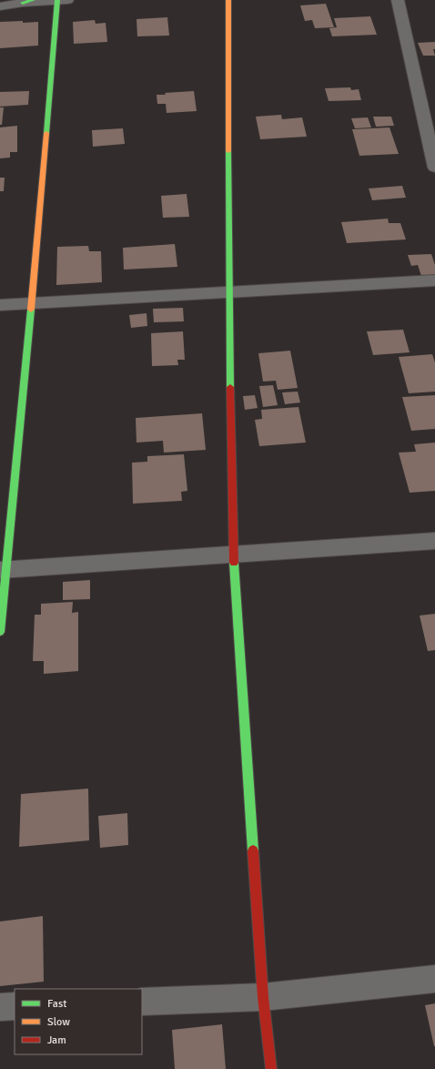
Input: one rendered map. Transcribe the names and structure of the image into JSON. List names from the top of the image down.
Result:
{
  "legend": ["Fast", "Slow", "Jam"]
}
